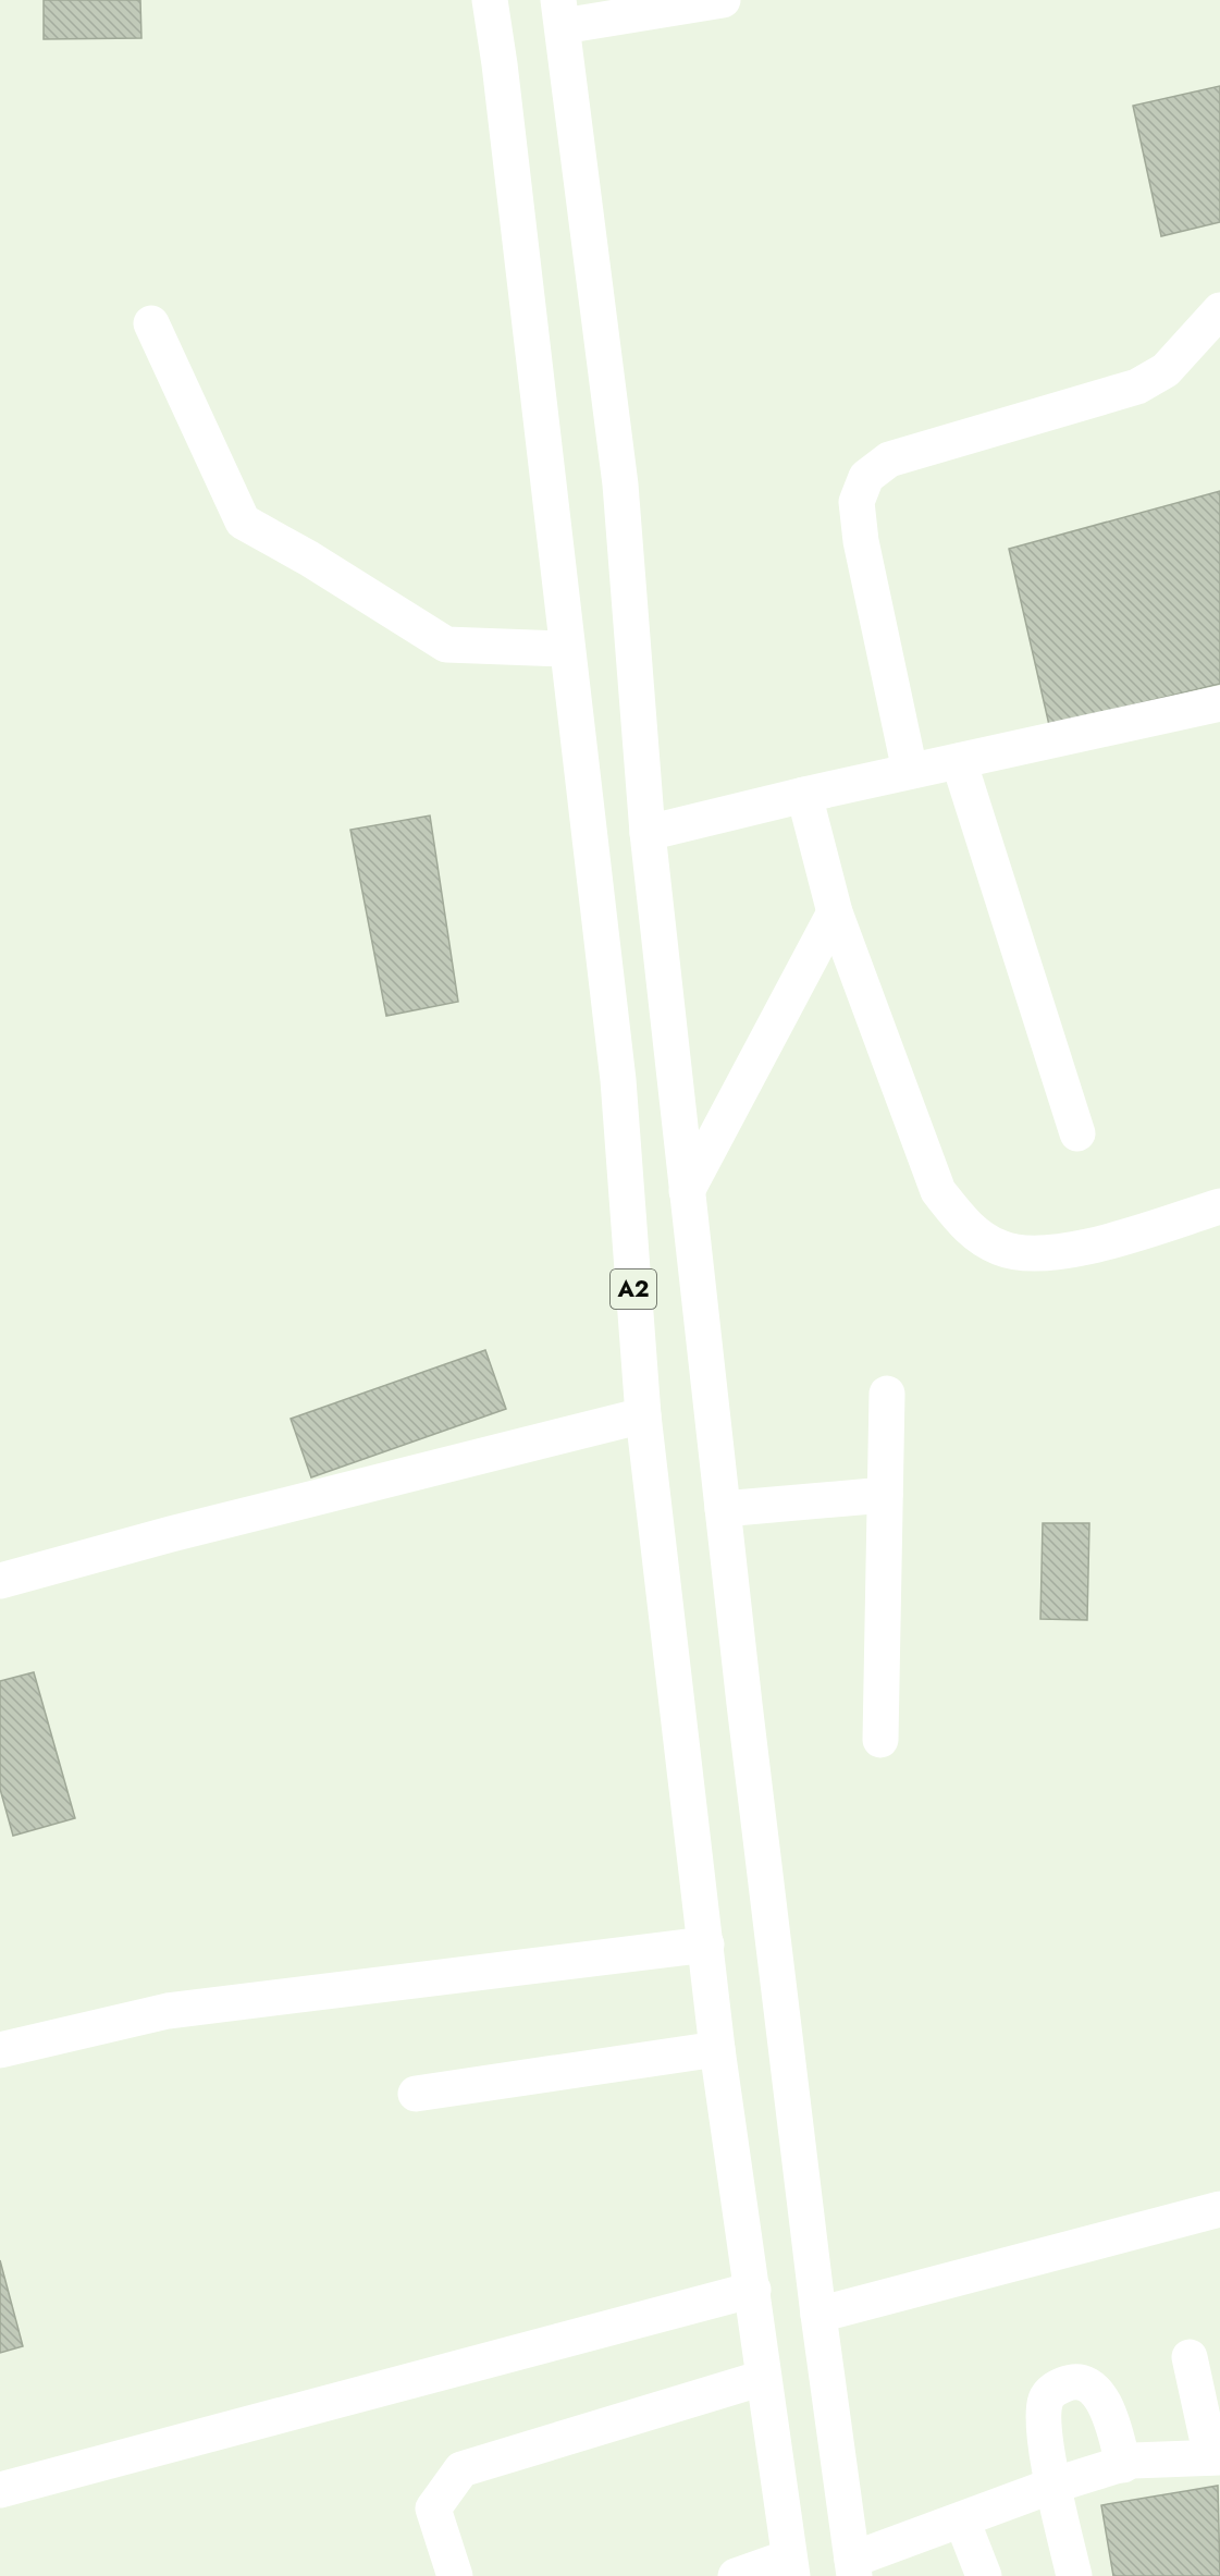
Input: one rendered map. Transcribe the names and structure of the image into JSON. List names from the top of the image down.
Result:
{
  "streets": {
    "main road": ["A2"]
  }
}
